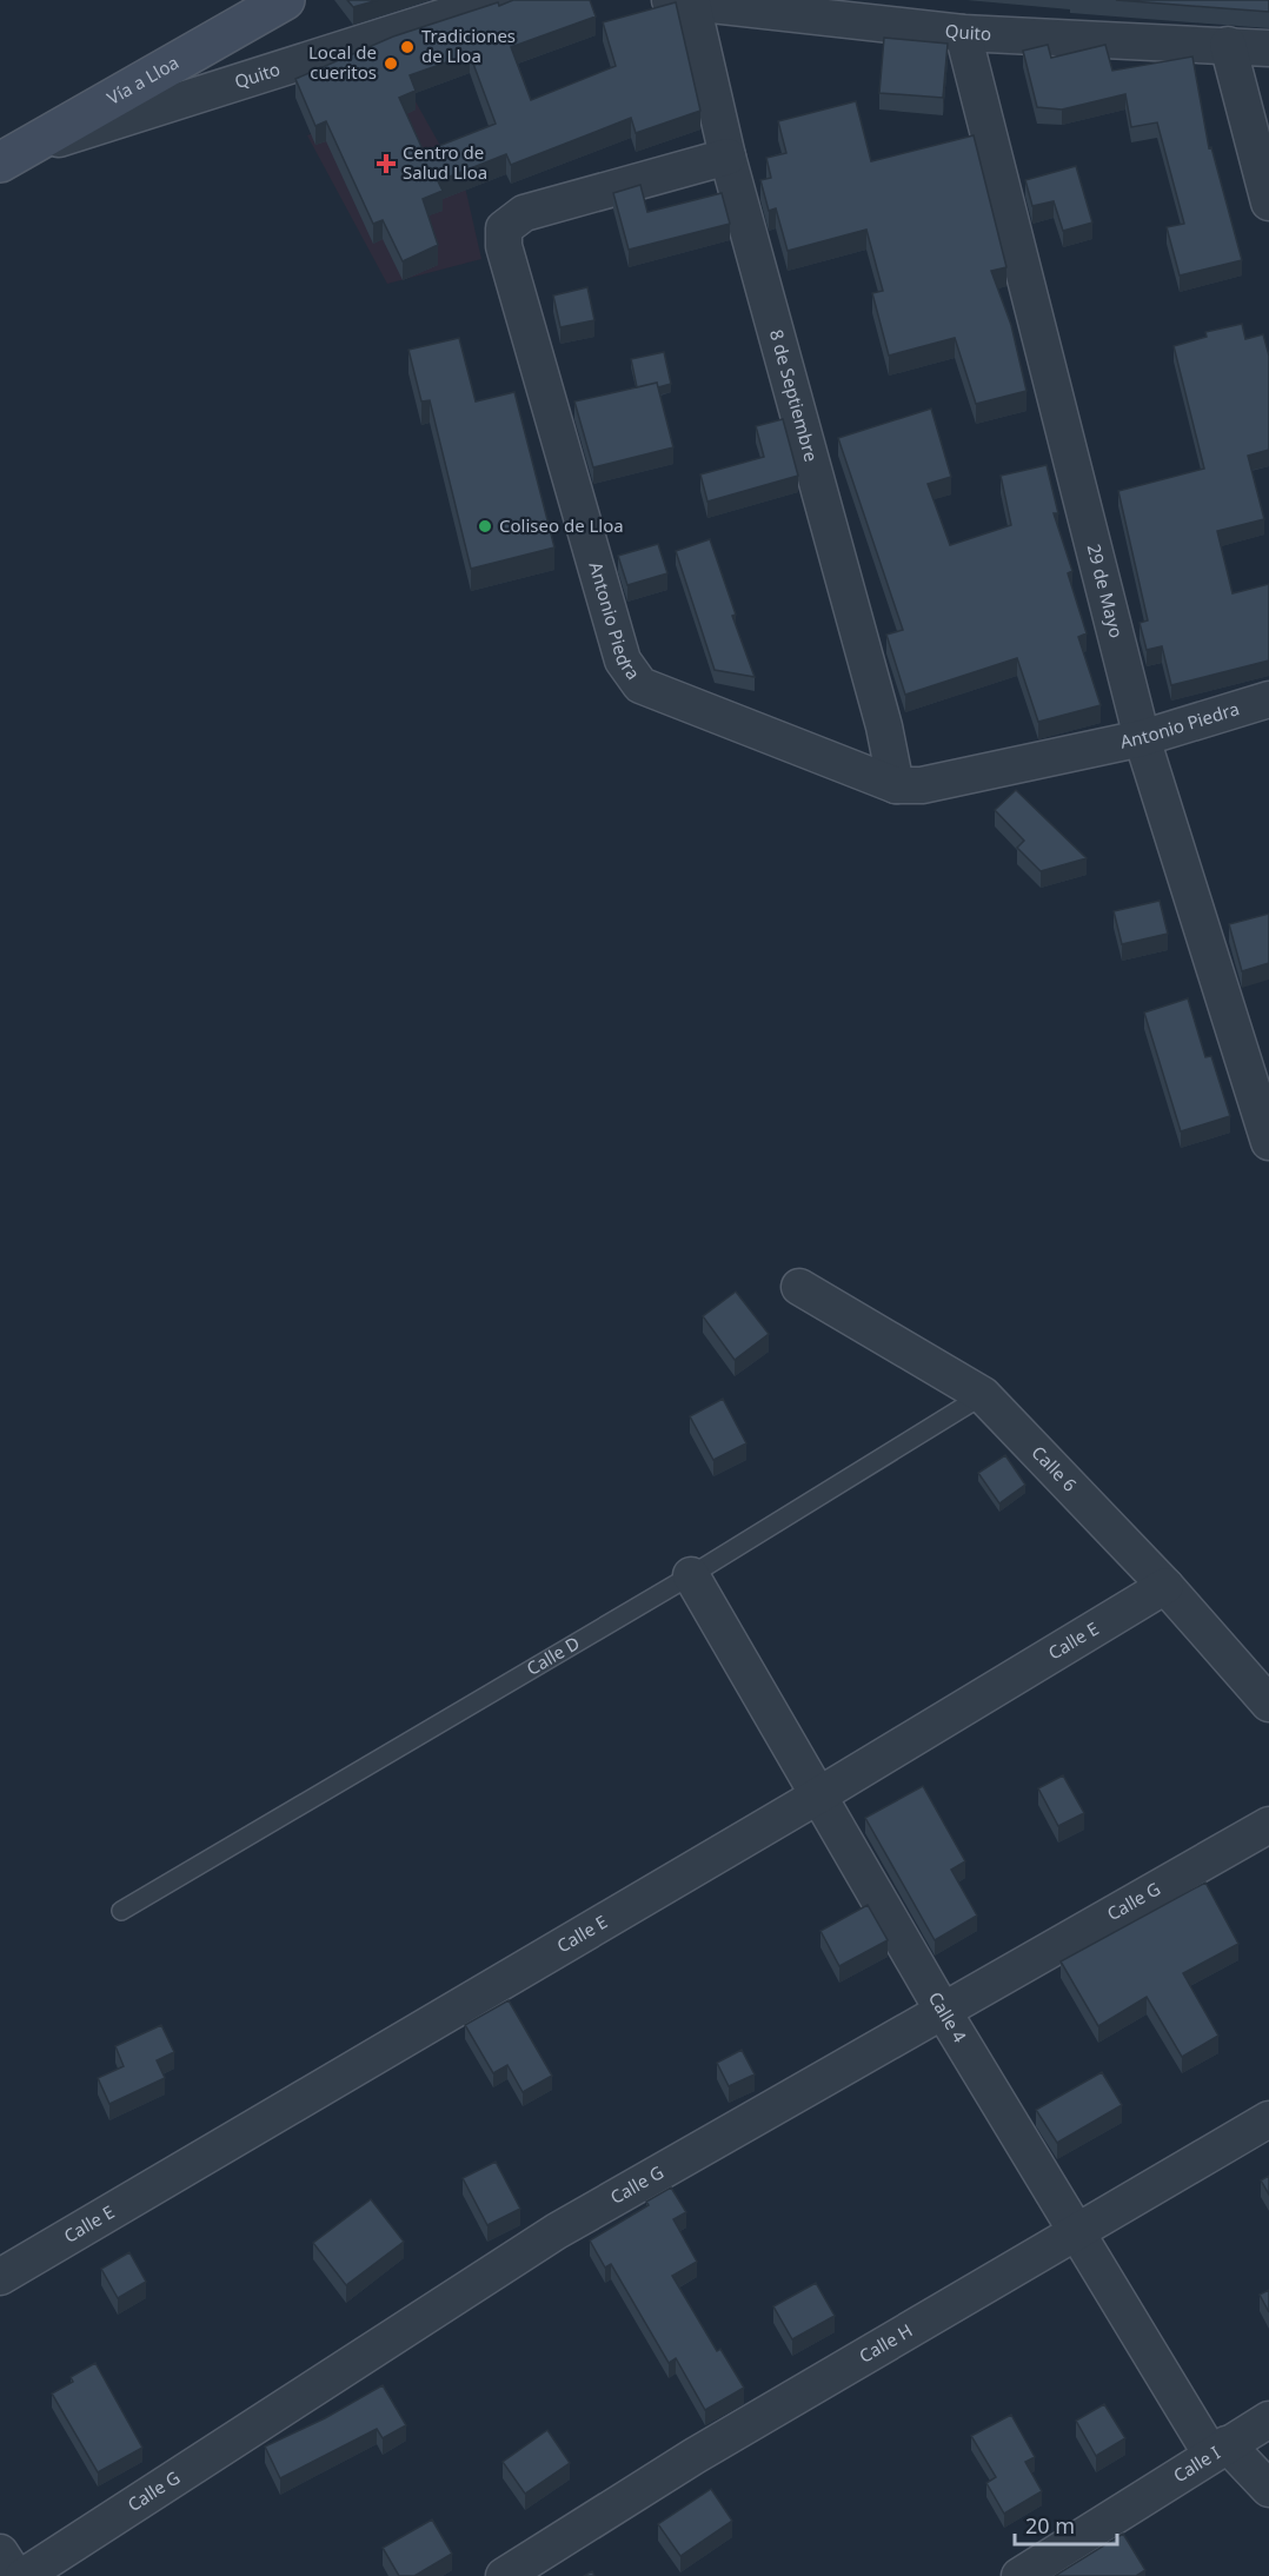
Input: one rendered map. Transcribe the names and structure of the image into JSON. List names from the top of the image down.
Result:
{
  "streets": {
    "street": [
      "Quito",
      "Vía a Lloa",
      "8 de Septiembre",
      "29 de Mayo",
      "Antonio Piedra",
      "Calle 6",
      "Calle E",
      "Calle G",
      "Calle 4",
      "Calle H",
      "Calle I"
    ],
    "lane": ["Calle D"]
  },
  "crossings": [
    ["Quito", "Vía a Lloa"],
    ["Quito", "8 de Septiembre"],
    ["Quito", "29 de Mayo"],
    ["8 de Septiembre", "Antonio Piedra"],
    ["29 de Mayo", "Antonio Piedra"],
    ["Calle 6", "Calle E"],
    ["Calle 6", "Calle D"],
    ["Calle E", "Calle 4"],
    ["Calle D", "Calle 4"],
    ["Calle G", "Calle 4"],
    ["Calle 4", "Calle H"],
    ["Calle 4", "Calle I"]
  ],
  "places": {
    "other": ["Tradiciones de Lloa", "Local de cueritos", "Coliseo de Lloa"],
    "health": ["Centro de Salud Lloa"]
  },
  "scale_bar": "20 m"
}
